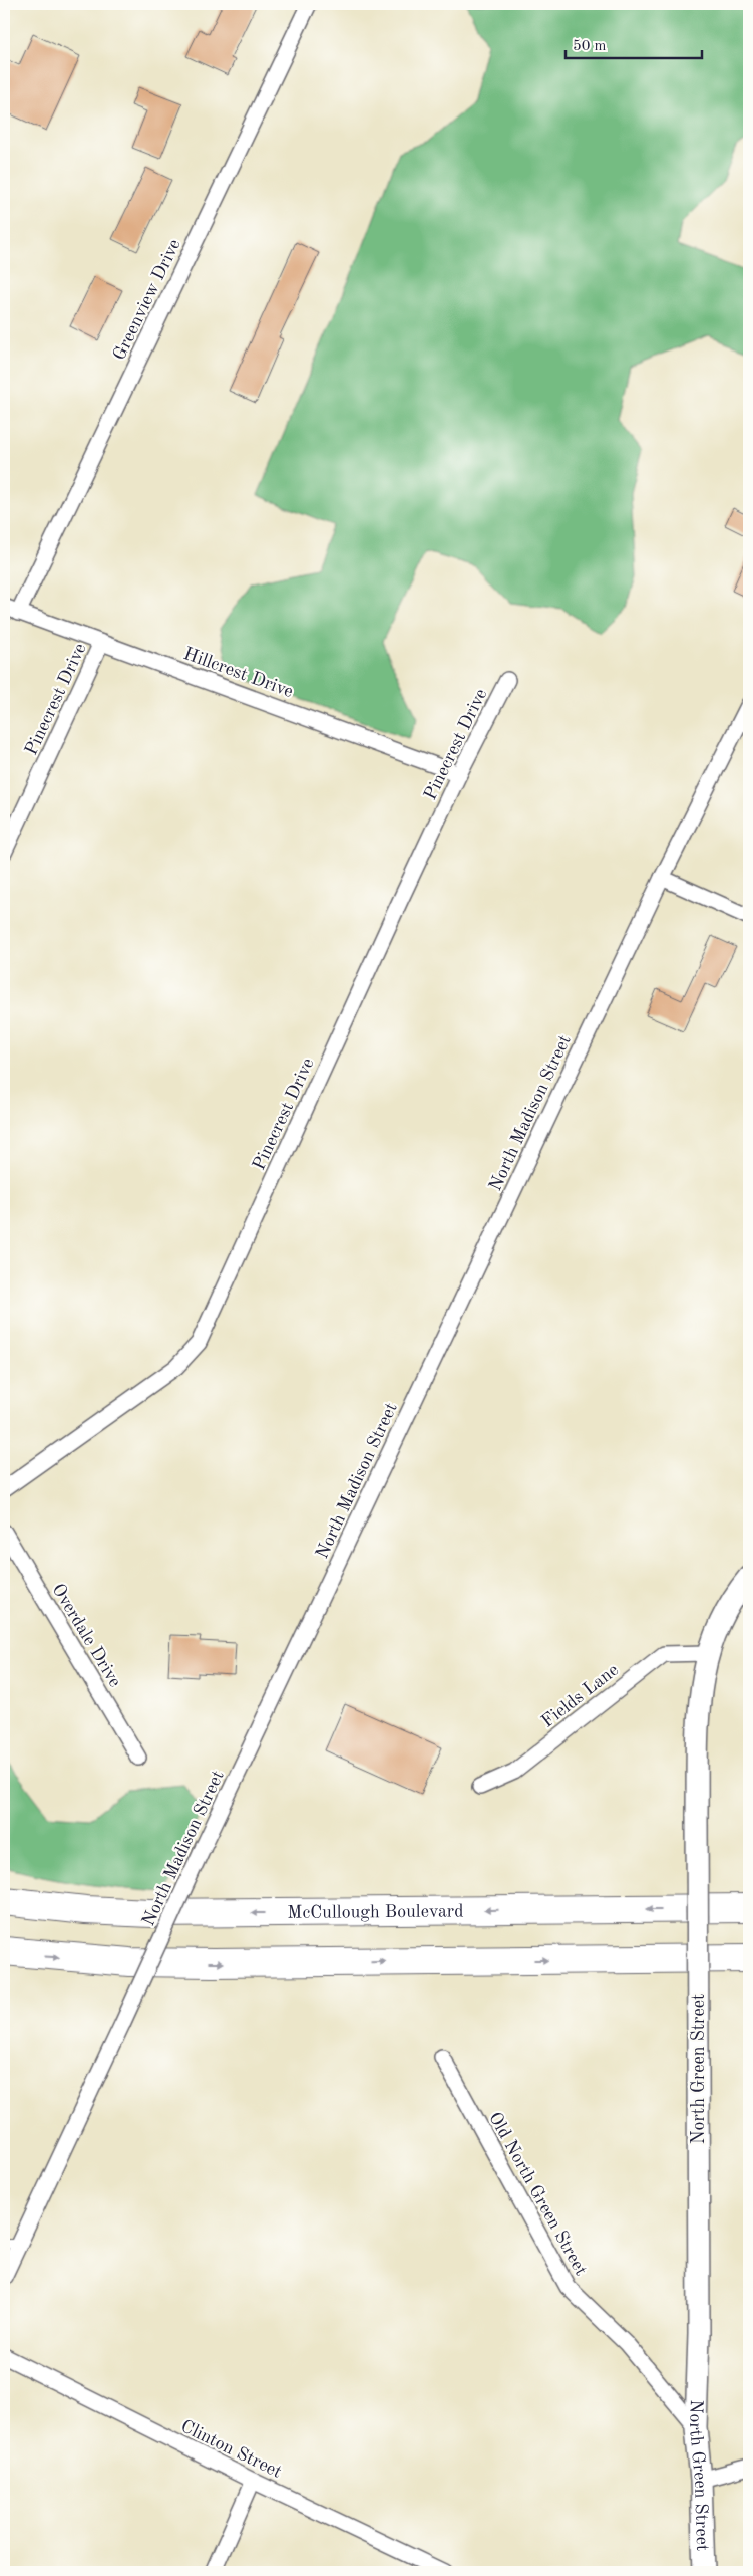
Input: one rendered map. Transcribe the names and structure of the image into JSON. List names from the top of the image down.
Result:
{
  "streets": {
    "highway": ["McCullough Boulevard"],
    "street": [
      "Greenview Drive",
      "Hillcrest Drive",
      "Pinecrest Drive",
      "North Madison Street",
      "Overdale Drive",
      "Fields Lane",
      "North Green Street",
      "Old North Green Street",
      "Clinton Street"
    ]
  },
  "crossings": [
    ["Greenview Drive", "Hillcrest Drive"],
    ["Hillcrest Drive", "Pinecrest Drive"],
    ["Fields Lane", "North Green Street"],
    ["North Green Street", "Old North Green Street"]
  ],
  "scale_bar": "50 m"
}
